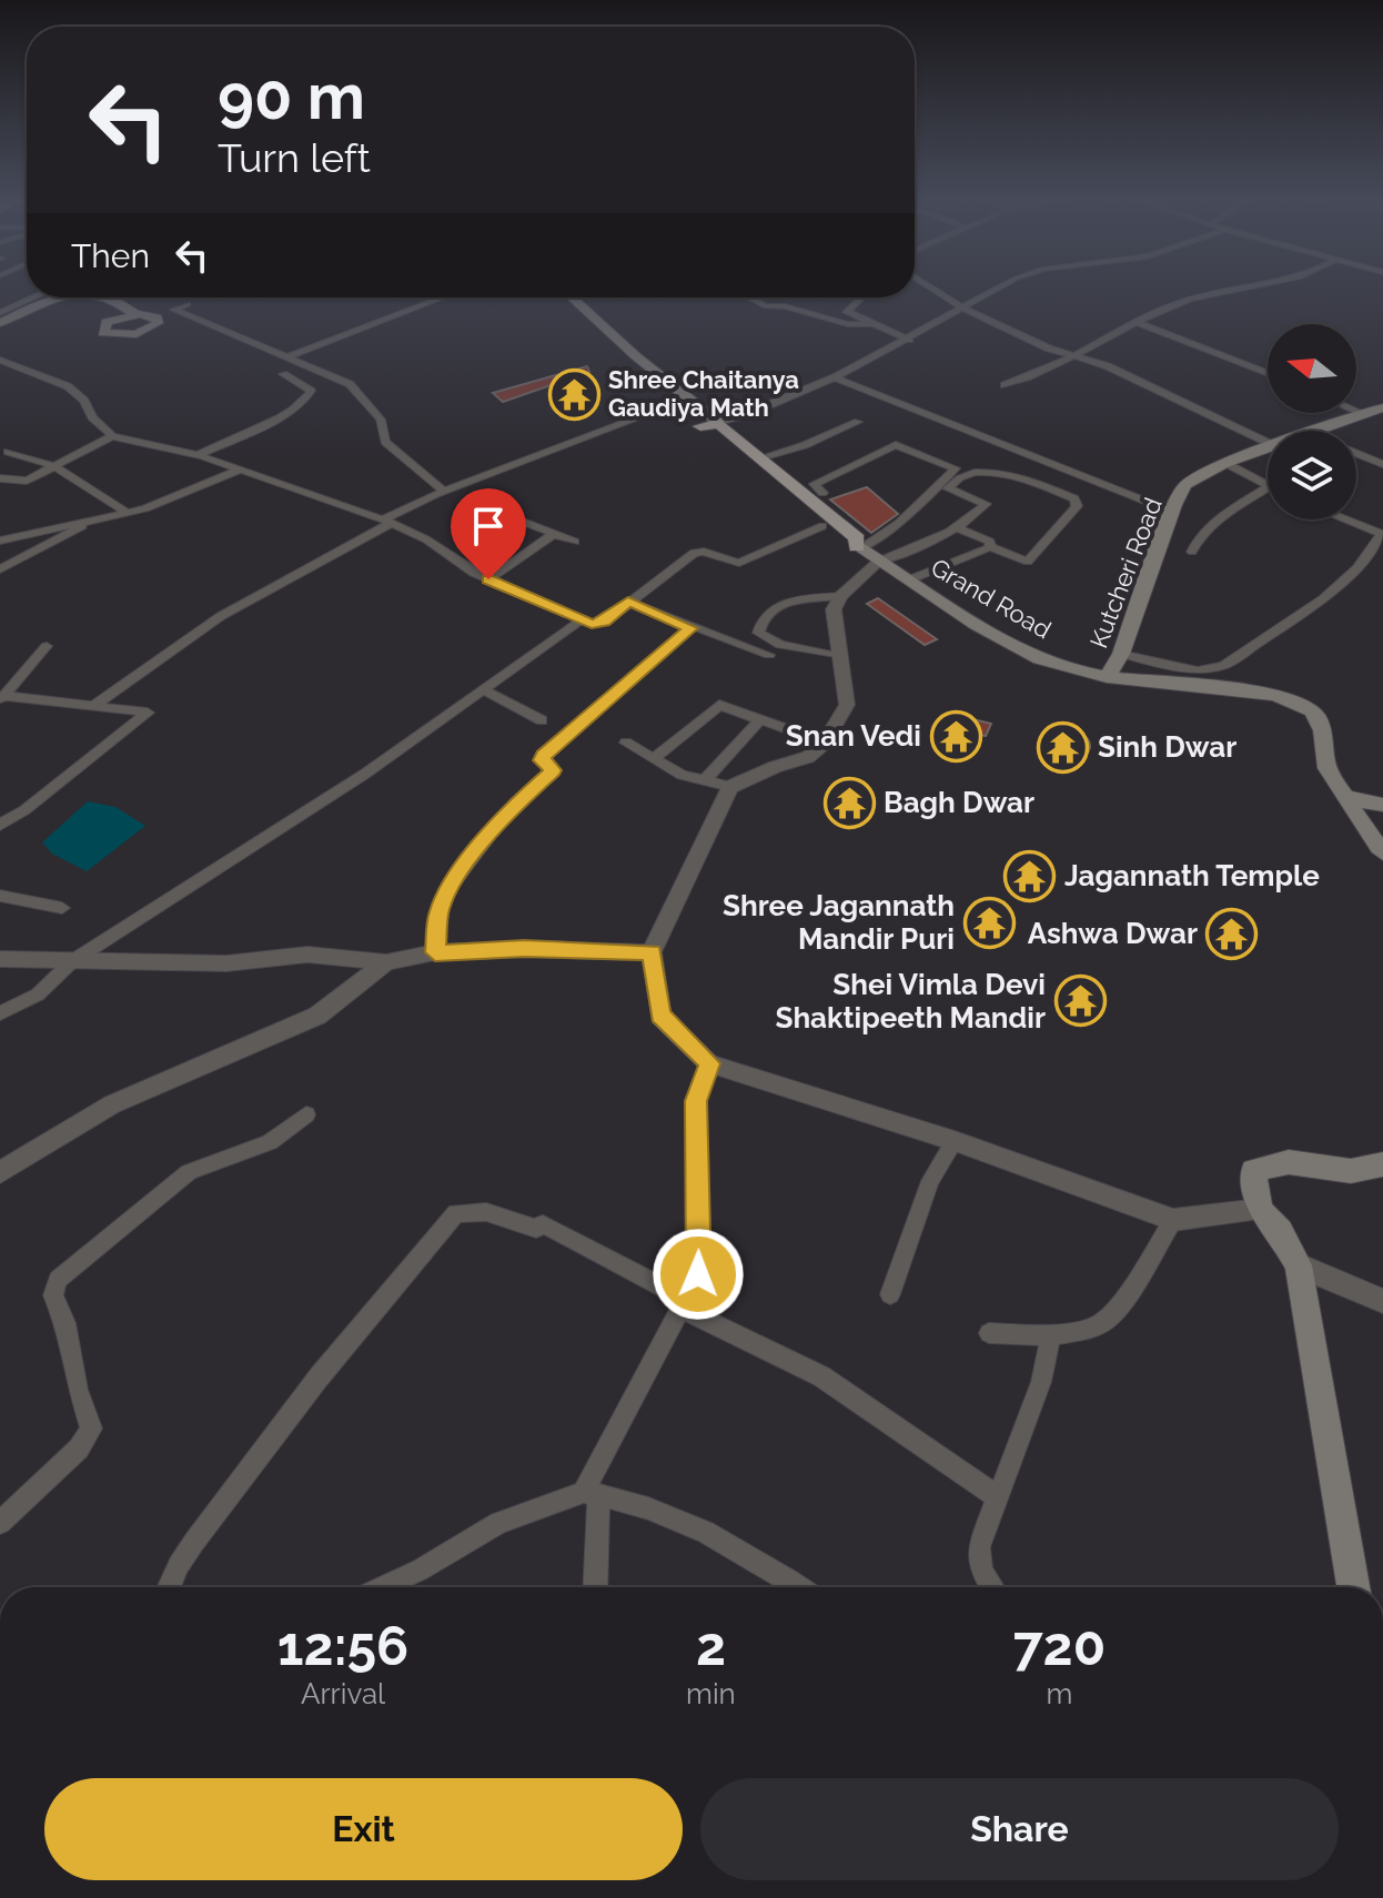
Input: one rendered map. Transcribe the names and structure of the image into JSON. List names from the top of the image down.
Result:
{
  "streets": {
    "main road": ["Kutcheri Road", "Grand Road"]
  },
  "crossings": [
    ["Kutcheri Road", "Grand Road"]
  ],
  "places": {
    "temple": [
      "Shree Chaitanya Gaudiya Math",
      "Snan Vedi",
      "Sinh Dwar",
      "Bagh Dwar",
      "Jagannath Temple",
      "Shree Jagannath Mandir Puri",
      "Ashwa Dwar",
      "Shei Vimla Devi Shaktipeeth Mandir"
    ]
  },
  "north": "left",
  "page": {
    "turn": ["90 m", "Turn left"],
    "then": "Then",
    "eta": [
      "12:56",
      "Arrival",
      "2",
      "min",
      "720",
      "m"
    ],
    "buttons": ["Exit", "Share"]
  }
}
